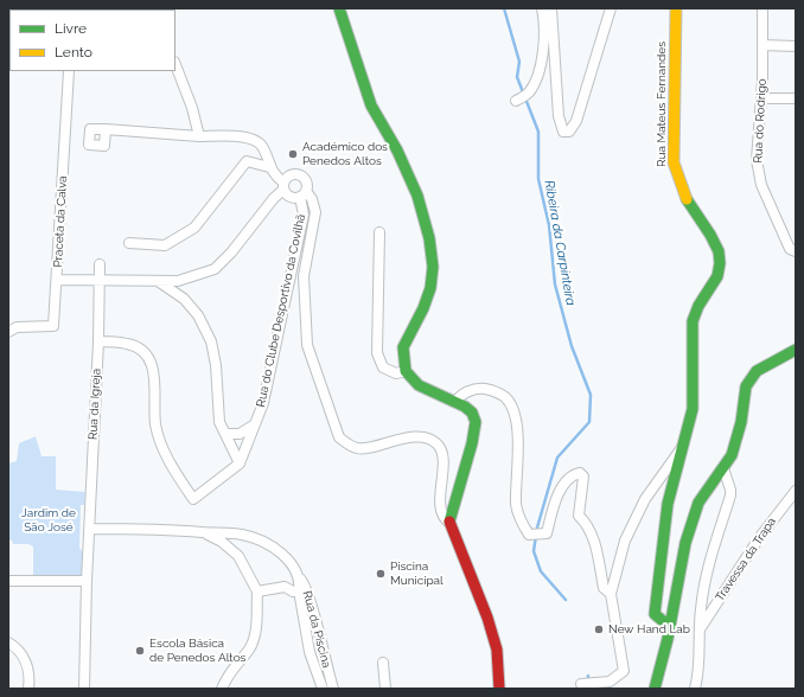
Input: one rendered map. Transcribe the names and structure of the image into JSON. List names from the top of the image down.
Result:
{
  "streets": {
    "main road": ["Rua Mateus Fernandes"],
    "street": [
      "Rua do Rodrigo",
      "Praceta da Calva",
      "Rua do Clube Desportivo da Covilhã",
      "Rua da Igreja",
      "Travessa da Trapa",
      "Rua da Piscina"
    ]
  },
  "water": ["Ribeira da Carpinteira"],
  "parks": ["Jardim de São José"],
  "places": [
    "Académico dos Penedos Altos",
    "Piscina Municipal",
    "New Hand Lab",
    "Escola Básica de Penedos Altos"
  ],
  "legend": ["Livre", "Lento"]
}
